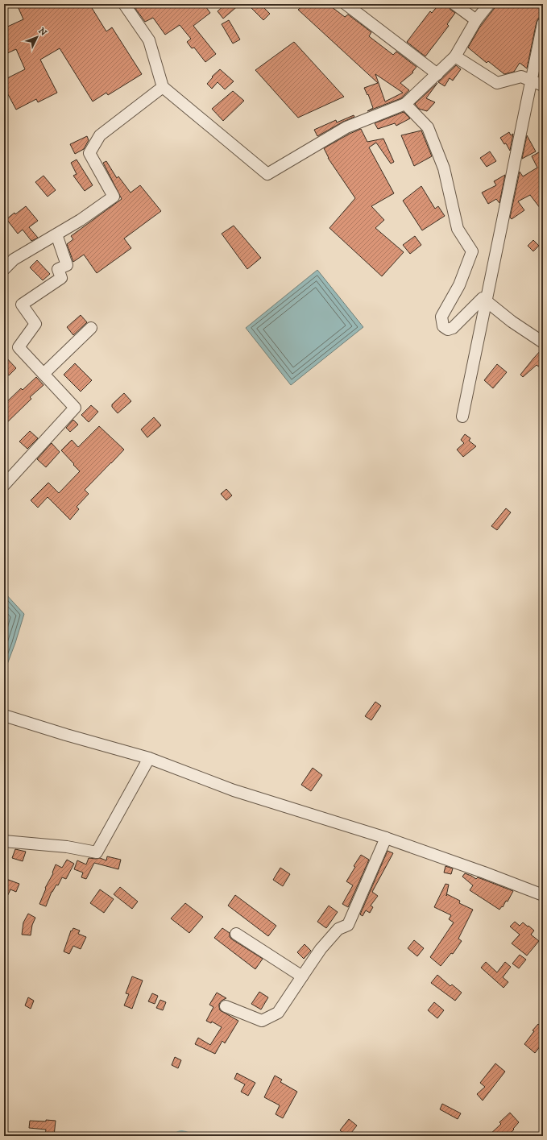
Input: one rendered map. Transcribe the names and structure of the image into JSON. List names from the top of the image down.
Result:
{
  "north": "top right"
}
